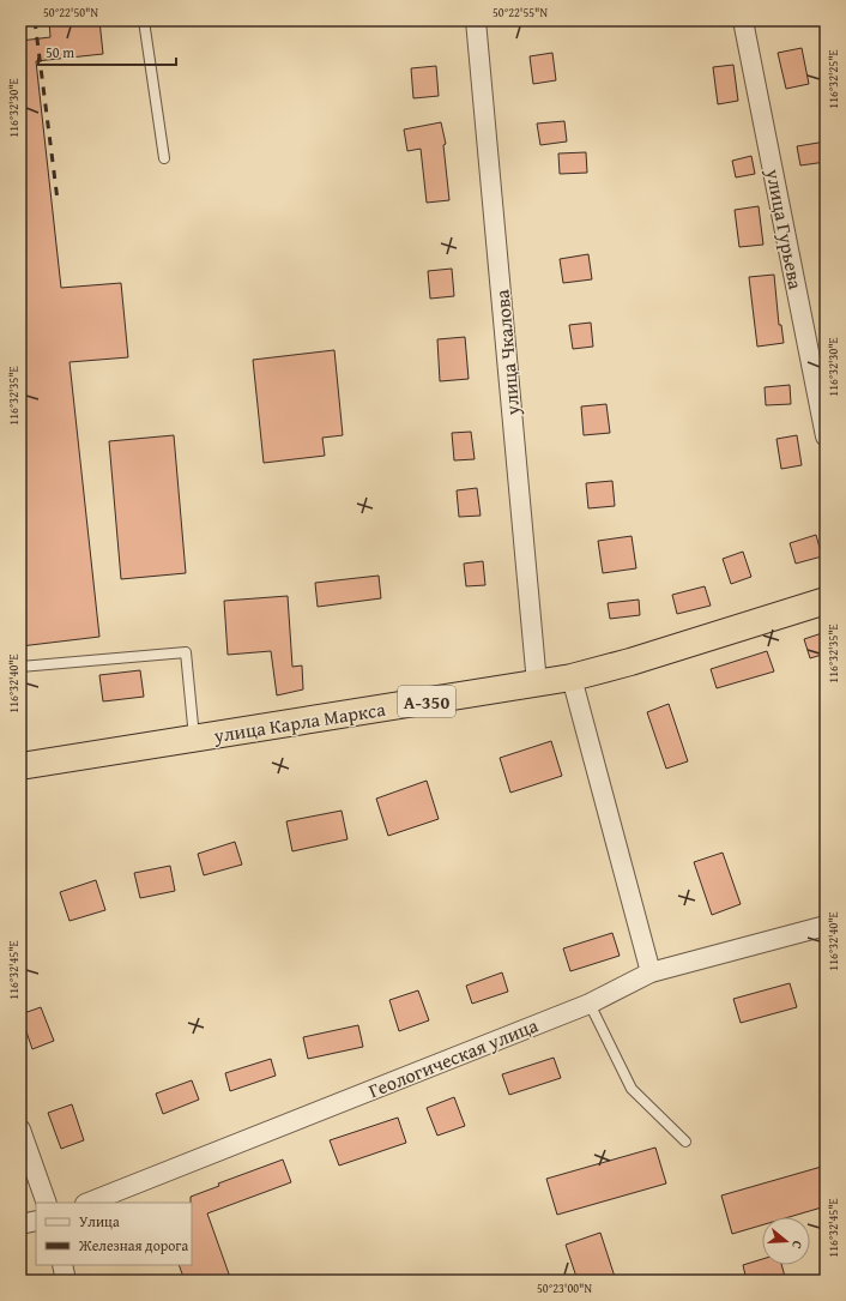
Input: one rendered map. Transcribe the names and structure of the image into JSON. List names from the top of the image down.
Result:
{
  "streets": {
    "highway": ["А-350", "улица Карла Маркса"],
    "street": ["улица Гурьева", "улица Чкалова", "Геологическая улица"]
  },
  "crossings": [
    ["улица Чкалова", "улица Карла Маркса"]
  ],
  "legend": ["Улица", "Железная дорога"],
  "scale_bar": "50 m",
  "north": "right",
  "coordinates": [
    "50°22'50\"N",
    "50°22'55\"N",
    "116°32'25\"E",
    "116°32'30\"E",
    "116°32'35\"E",
    "116°32'40\"E",
    "116°32'45\"E",
    "50°23'00\"N"
  ]
}
